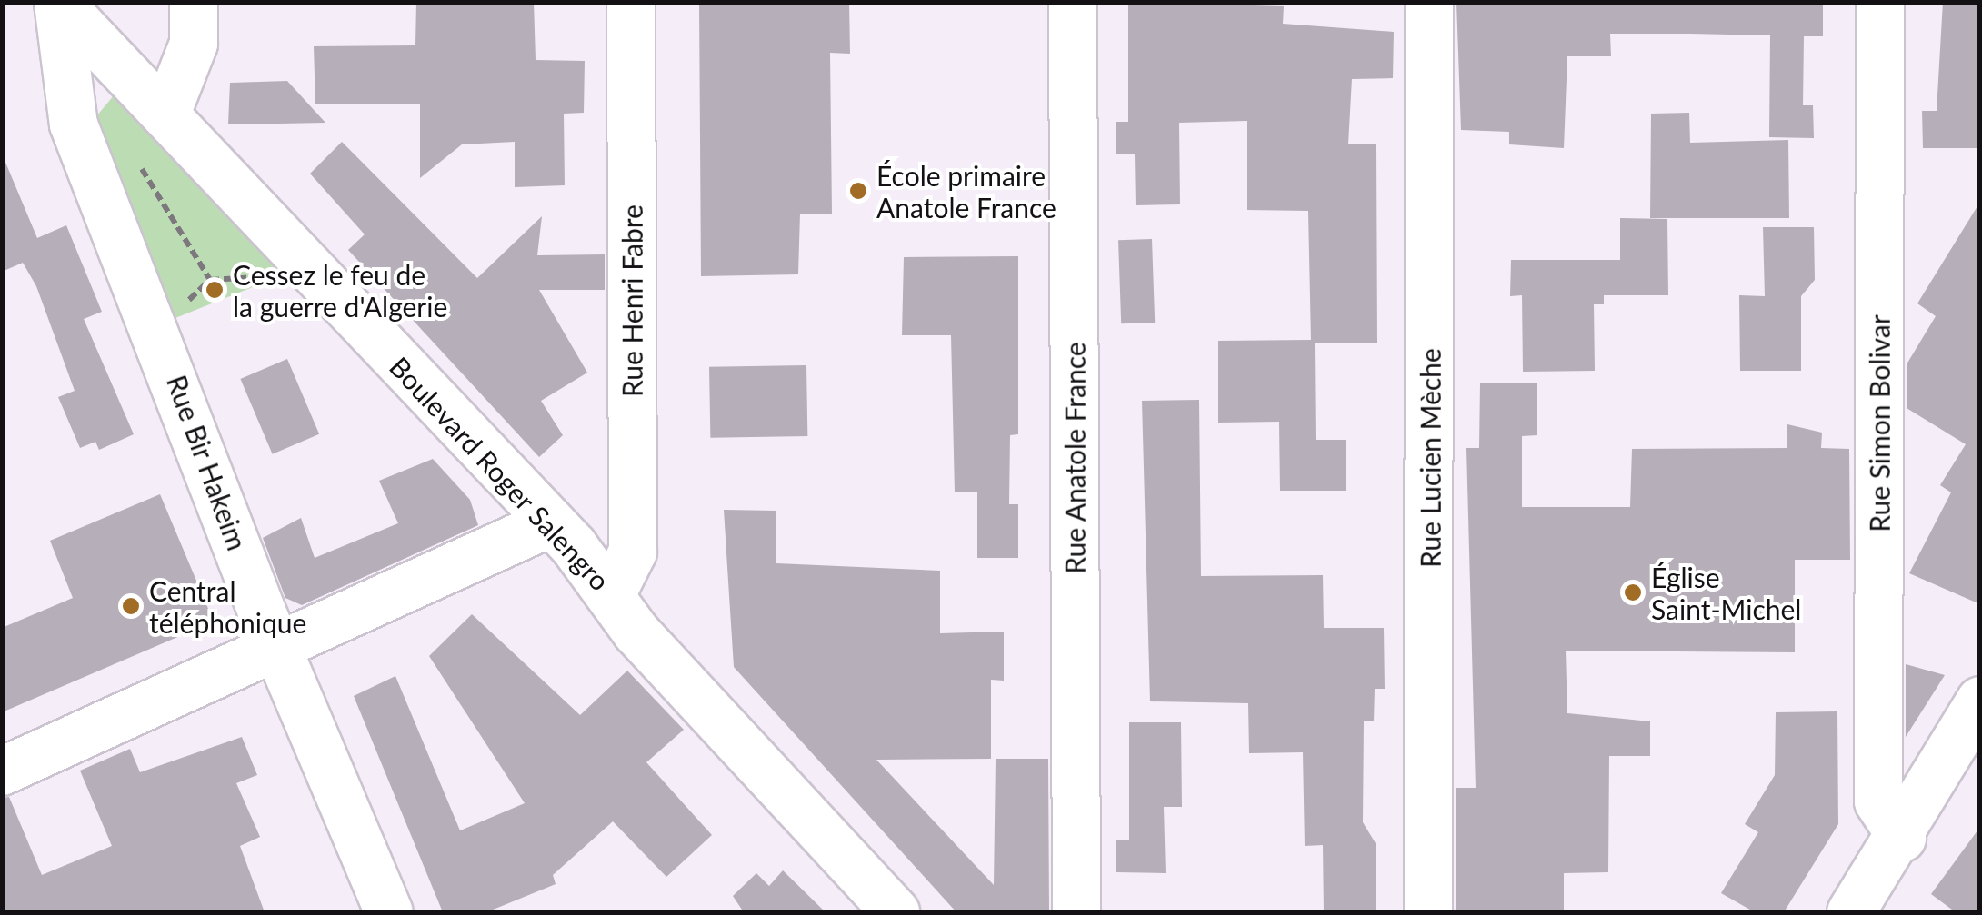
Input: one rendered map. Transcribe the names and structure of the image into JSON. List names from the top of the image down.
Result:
{
  "streets": {
    "street": [
      "Rue Henri Fabre",
      "Rue Simon Bolivar",
      "Rue Anatole France",
      "Rue Lucien Mèche",
      "Rue Bir Hakeim",
      "Boulevard Roger Salengro"
    ]
  },
  "crossings": [
    ["Rue Henri Fabre", "Boulevard Roger Salengro"],
    ["Rue Bir Hakeim", "Boulevard Roger Salengro"]
  ],
  "places": [
    "École primaire Anatole France",
    "Cessez le feu de la guerre d'Algerie",
    "Église Saint-Michel",
    "Central téléphonique"
  ]
}
